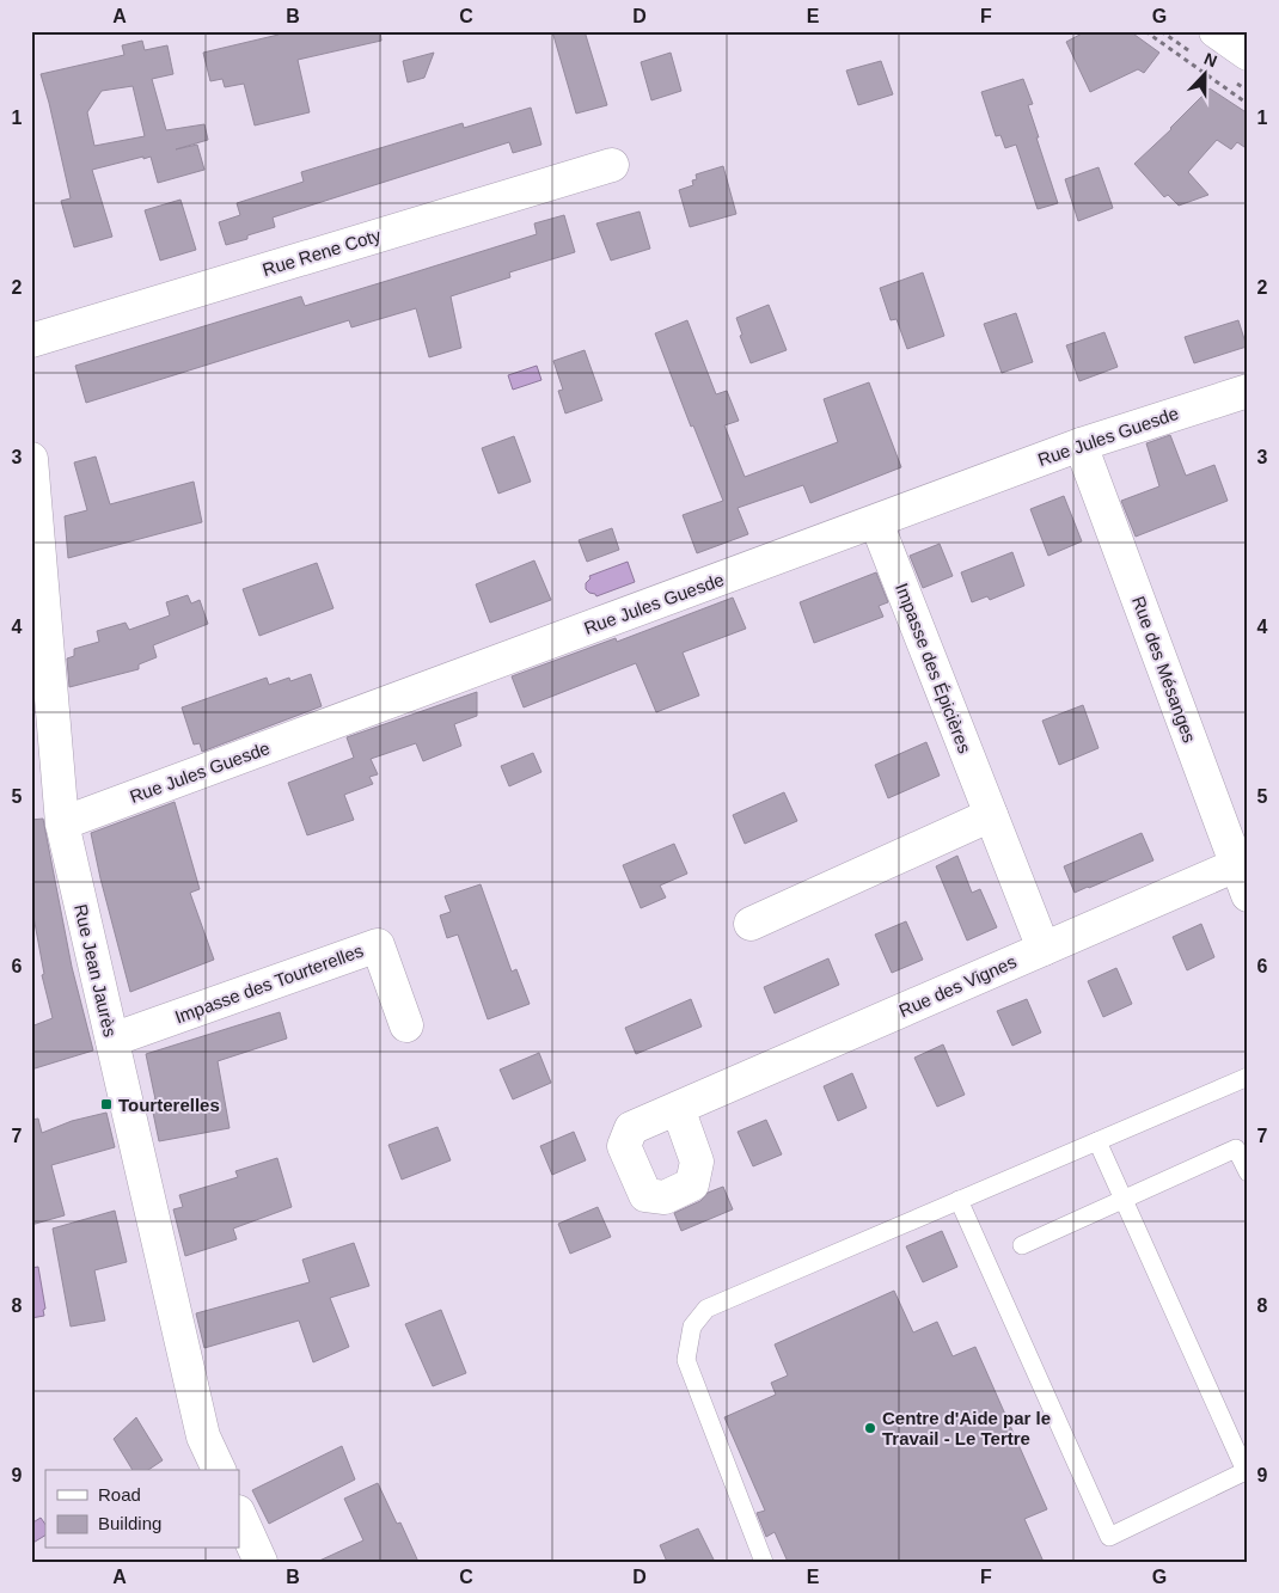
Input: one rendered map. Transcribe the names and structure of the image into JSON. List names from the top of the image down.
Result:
{
  "streets": {
    "street": [
      "Rue Rene Coty",
      "Rue Jules Guesde",
      "Impasse des Épicières",
      "Rue des Mésanges",
      "Rue Jean Jaurès",
      "Impasse des Tourterelles",
      "Rue des Vignes"
    ]
  },
  "crossings": [
    ["Rue Jules Guesde", "Impasse des Épicières"],
    ["Rue Jules Guesde", "Rue des Mésanges"],
    ["Rue Jules Guesde", "Rue Jean Jaurès"],
    ["Impasse des Épicières", "Rue des Vignes"],
    ["Rue des Mésanges", "Rue des Vignes"],
    ["Rue Jean Jaurès", "Impasse des Tourterelles"]
  ],
  "places": {
    "transit": ["Tourterelles"],
    "other": ["Centre d'Aide par le Travail - Le Tertre"]
  },
  "legend": ["Road", "Building"],
  "north": "top",
  "grid": {
    "columns": [
      "A",
      "B",
      "C",
      "D",
      "E",
      "F",
      "G"
    ],
    "rows": [
      "1",
      "2",
      "3",
      "4",
      "5",
      "6",
      "7",
      "8",
      "9"
    ]
  }
}
